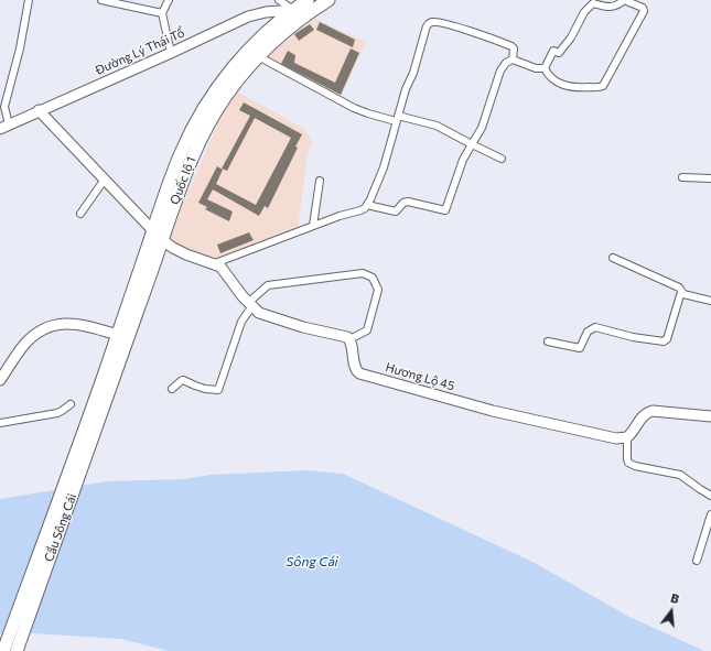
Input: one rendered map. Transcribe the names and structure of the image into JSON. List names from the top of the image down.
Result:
{
  "streets": {
    "highway": ["Quốc lộ 1", "Cầu Sông Cái"],
    "street": ["Đường Lý Thái Tổ", "Hương Lộ 45"]
  },
  "crossings": [
    ["Đường Lý Thái Tổ", "Quốc lộ 1"],
    ["Quốc lộ 1", "Cầu Sông Cái"]
  ],
  "water": ["Sông Cái"],
  "north": "top"
}
